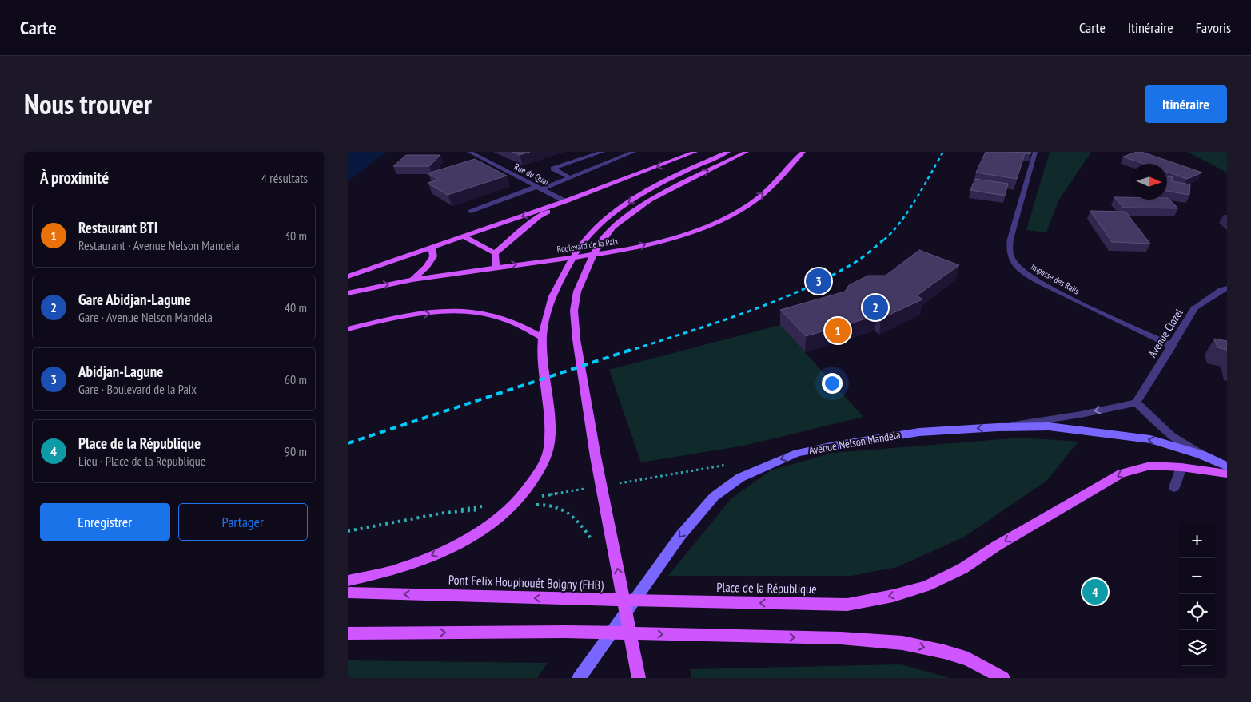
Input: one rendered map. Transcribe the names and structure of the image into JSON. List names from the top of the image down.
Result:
{
  "streets": {
    "main road": [
      "Boulevard de la Paix",
      "Avenue Nelson Mandela",
      "Pont Felix Houphouét Boigny (FHB)",
      "Place de la République"
    ],
    "street": ["Rue du Quai", "Impasse des Rails", "Avenue Clozel"]
  },
  "crossings": [
    ["Impasse des Rails", "Avenue Clozel"],
    ["Pont Felix Houphouét Boigny (FHB)", "Place de la République"]
  ],
  "one_way": ["Avenue Nelson Mandela"],
  "north": "right",
  "page": {
    "header": "Carte",
    "nav": ["Carte", "Itinéraire", "Favoris"],
    "title": "Nous trouver",
    "buttons": [
      "Itinéraire",
      ["Enregistrer", "Partager"]
    ],
    "heading": ["À proximité", "4 résultats"],
    "list": [
      {
        "mark": "1",
        "name": "Restaurant BTI",
        "note": "Restaurant · Avenue Nelson Mandela",
        "value": "30 m"
      },
      {
        "mark": "2",
        "name": "Gare Abidjan-Lagune",
        "note": "Gare · Avenue Nelson Mandela",
        "value": "40 m"
      },
      {
        "mark": "3",
        "name": "Abidjan-Lagune",
        "note": "Gare · Boulevard de la Paix",
        "value": "60 m"
      },
      {
        "mark": "4",
        "name": "Place de la République",
        "note": "Lieu · Place de la République",
        "value": "90 m"
      }
    ],
    "pins": [
      "3",
      "2",
      "1",
      "4"
    ],
    "map_buttons": ["+", "−"]
  }
}
